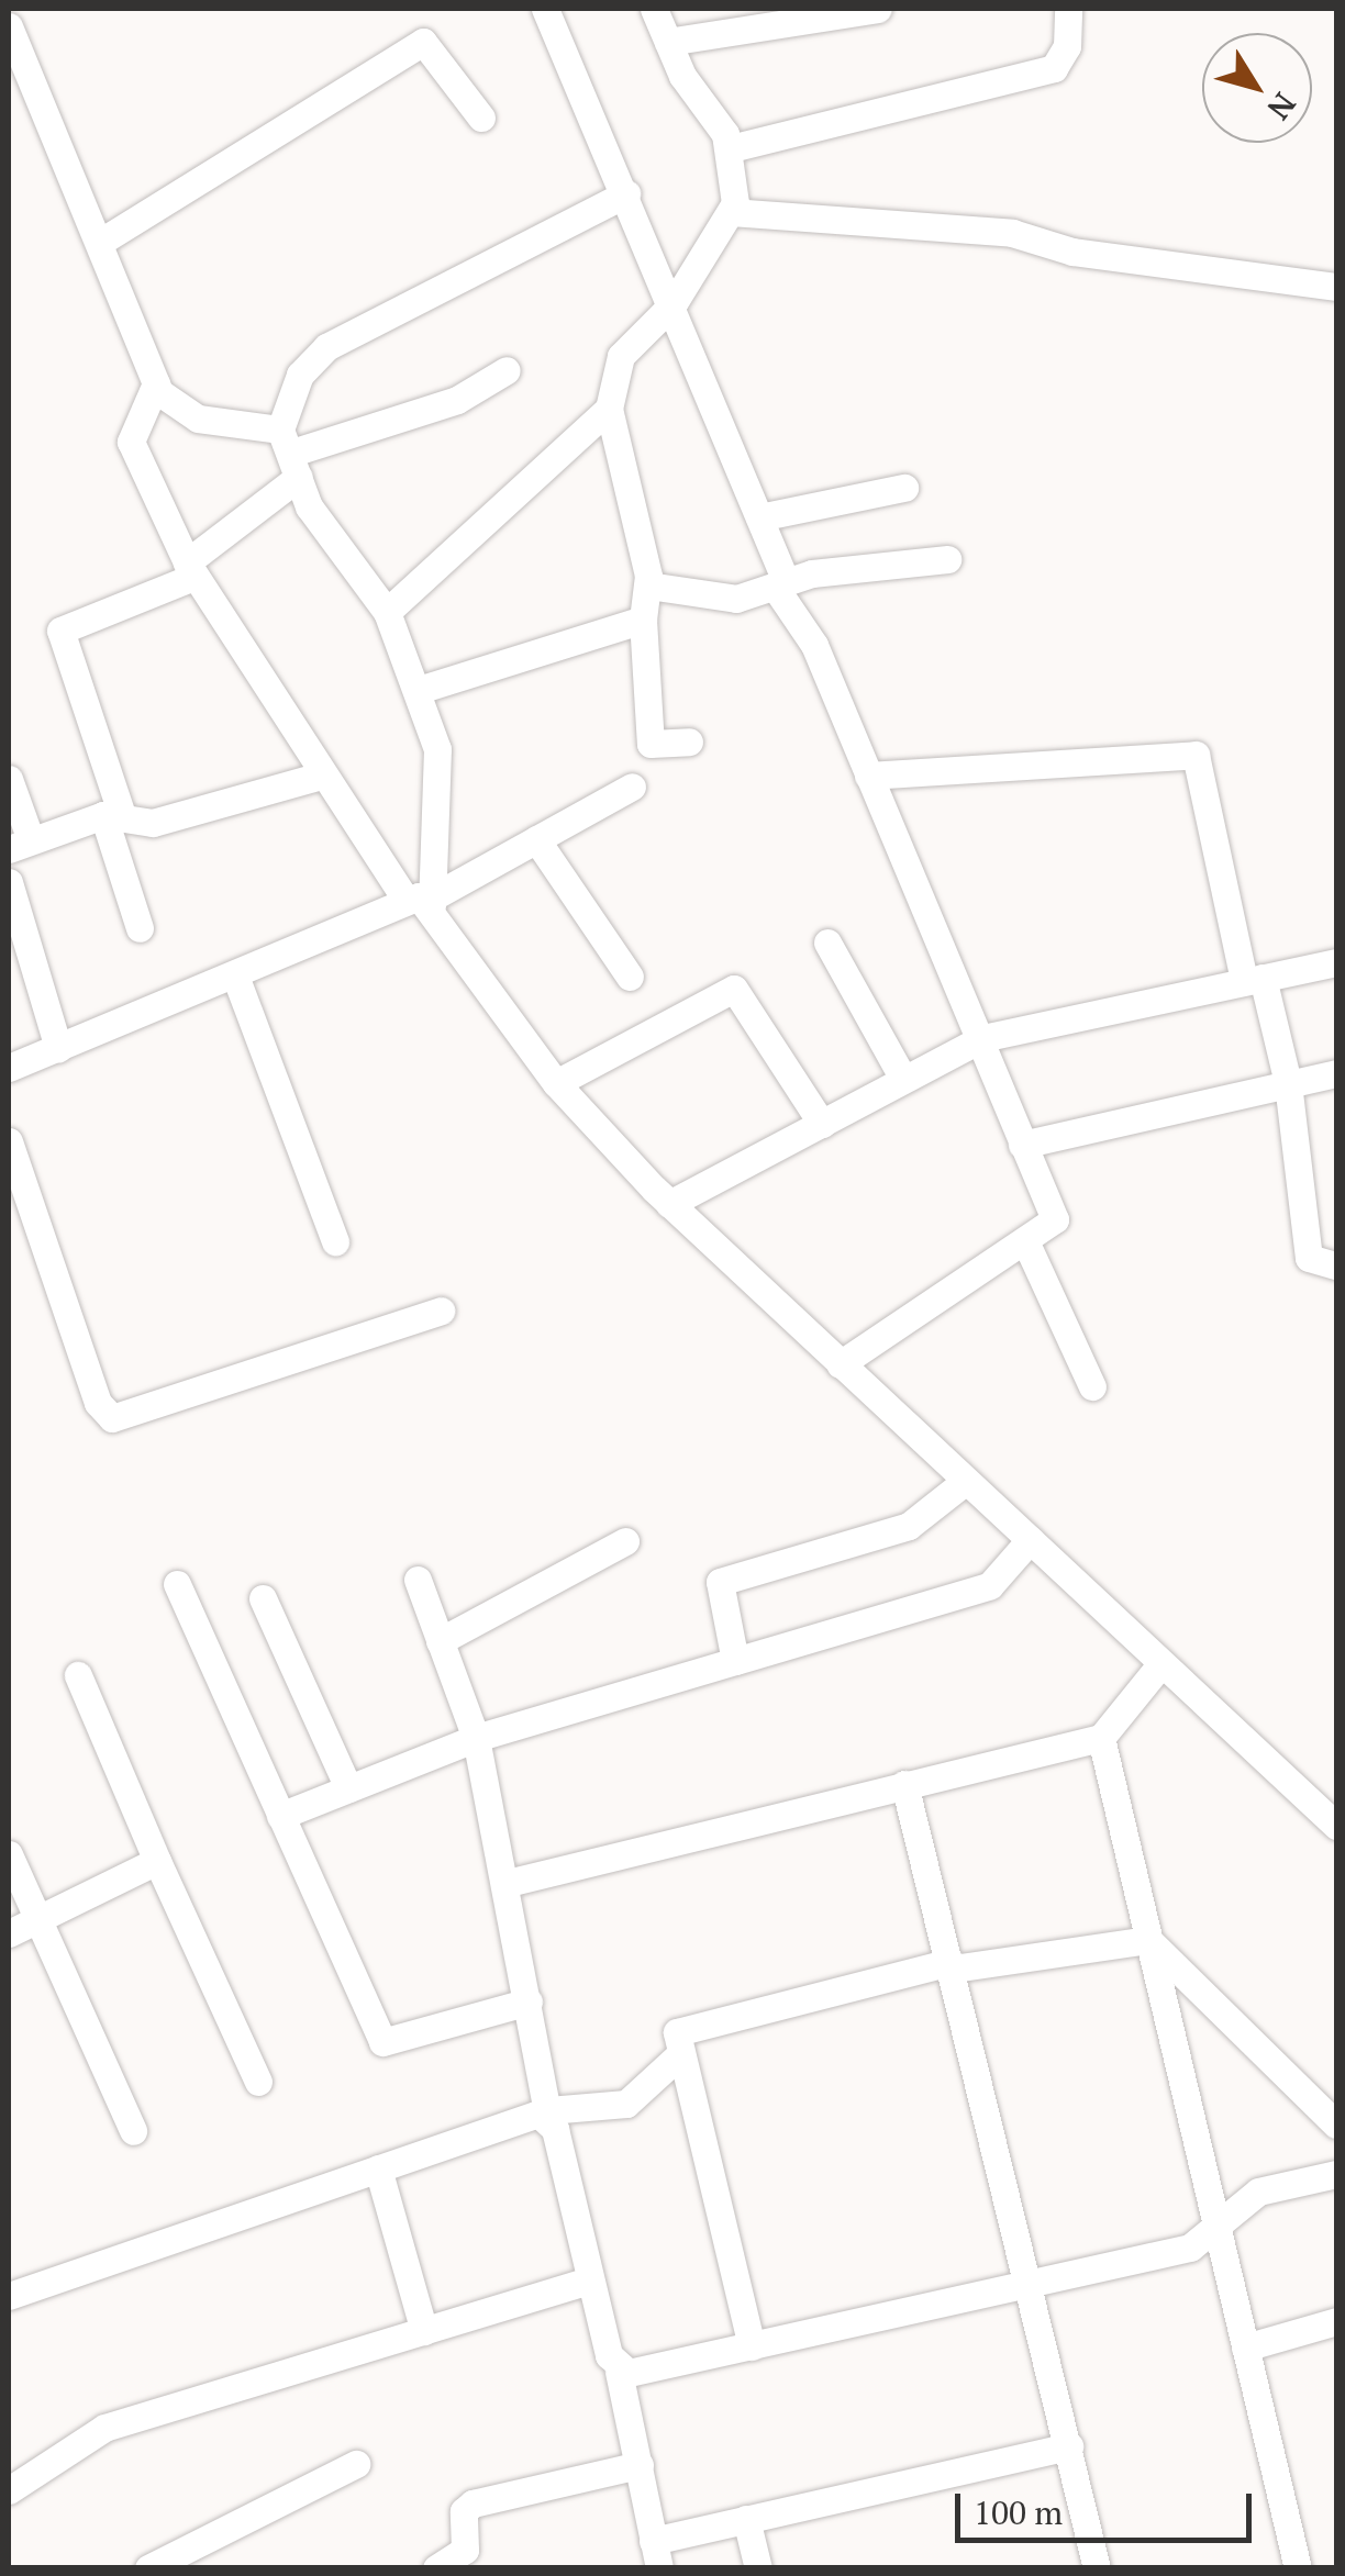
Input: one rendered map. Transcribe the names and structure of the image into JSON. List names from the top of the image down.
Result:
{
  "scale_bar": "100 m",
  "north": "bottom right"
}
